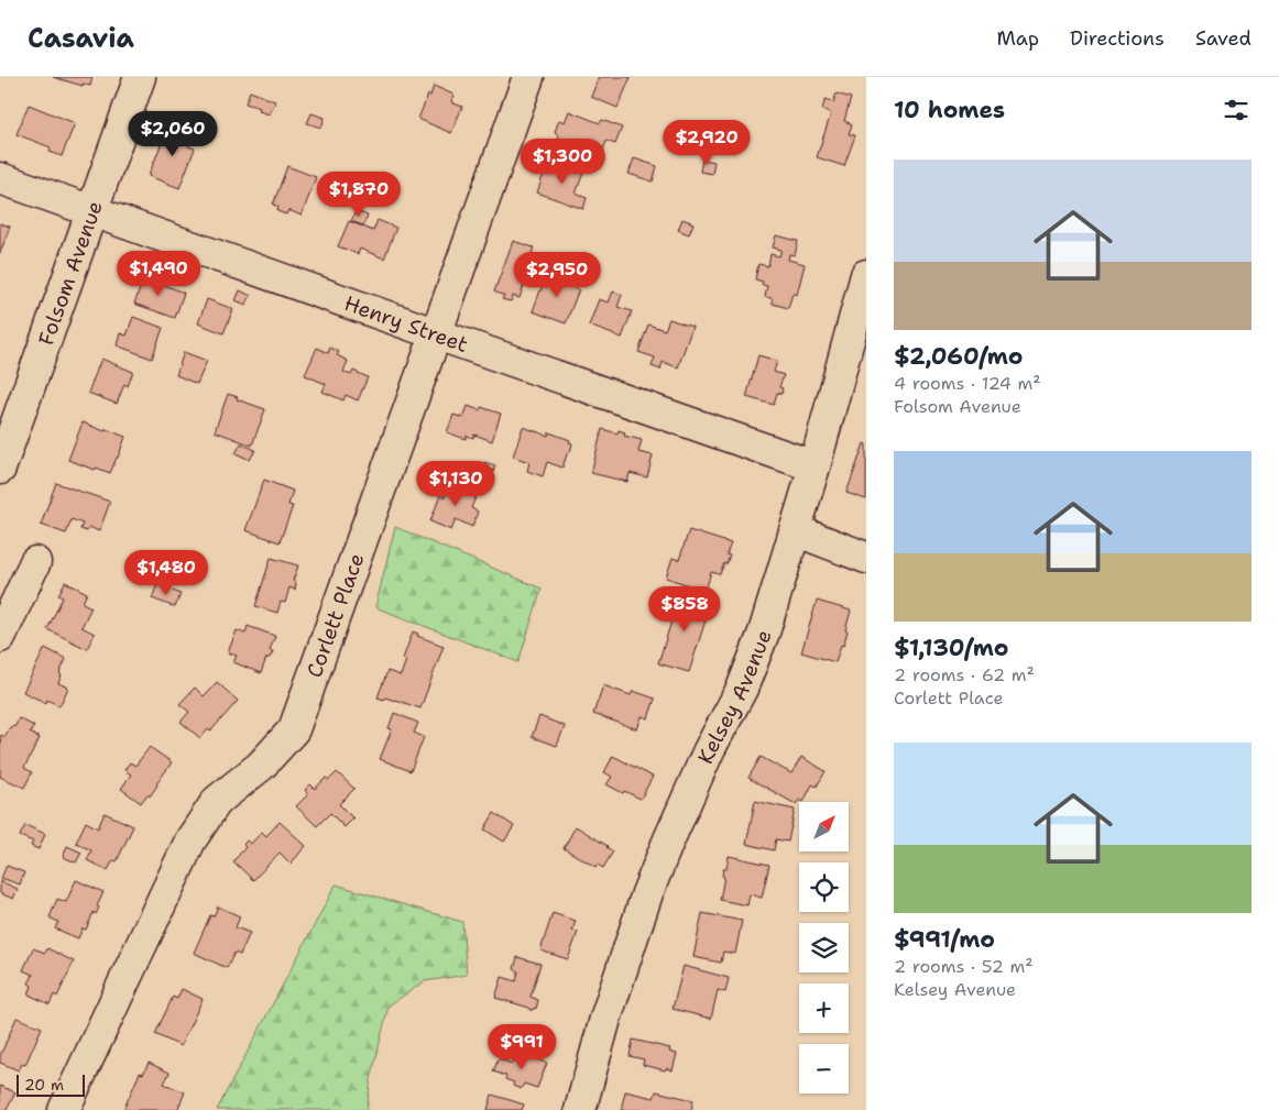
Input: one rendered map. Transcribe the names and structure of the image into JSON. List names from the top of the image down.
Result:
{
  "streets": {
    "street": [
      "Folsom Avenue",
      "Henry Street",
      "Corlett Place",
      "Kelsey Avenue"
    ]
  },
  "crossings": [
    ["Folsom Avenue", "Henry Street"],
    ["Henry Street", "Corlett Place"],
    ["Henry Street", "Kelsey Avenue"]
  ],
  "scale_bar": "20 m",
  "north": "top right",
  "page": {
    "header": "Casavia",
    "nav": ["Map", "Directions", "Saved"],
    "heading": "10 homes",
    "price": [
      "$2,060",
      "$2,920",
      "$1,300",
      "$1,870",
      "$1,490",
      "$2,950",
      "$1,130",
      "$1,480",
      "$858",
      "$991"
    ],
    "list": [
      {
        "name": "$2,060/mo",
        "note": "4 rooms · 124 m² · Folsom Avenue"
      },
      {
        "name": "$1,130/mo",
        "note": "2 rooms · 62 m² · Corlett Place"
      },
      {
        "name": "$991/mo",
        "note": "2 rooms · 52 m² · Kelsey Avenue"
      }
    ],
    "map_buttons": ["+", "−"],
    "scale": "20 m"
  }
}
